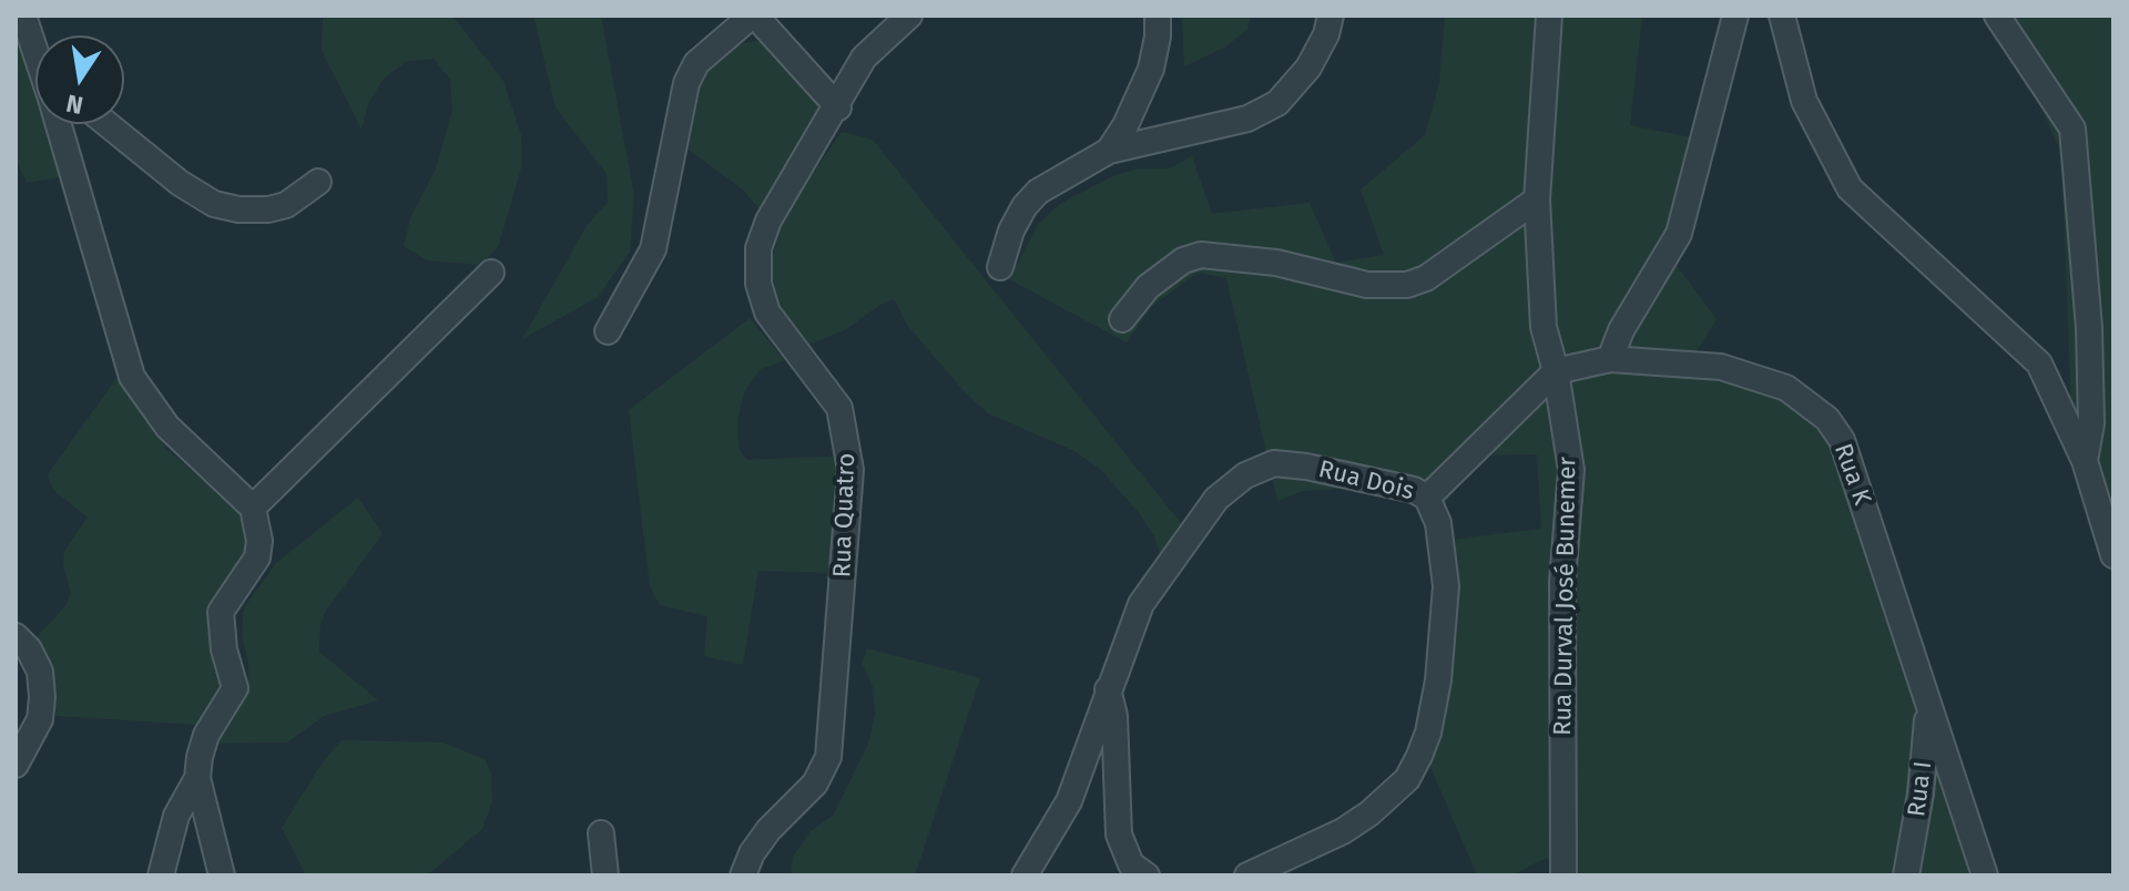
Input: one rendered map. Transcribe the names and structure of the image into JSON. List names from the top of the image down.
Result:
{
  "streets": {
    "street": [
      "Rua K",
      "Rua Dois",
      "Rua Quatro",
      "Rua Durval José Bunemer",
      "Rua I"
    ]
  },
  "crossings": [
    ["Rua K", "Rua Durval José Bunemer"],
    ["Rua K", "Rua I"]
  ],
  "north": "bottom"
}
